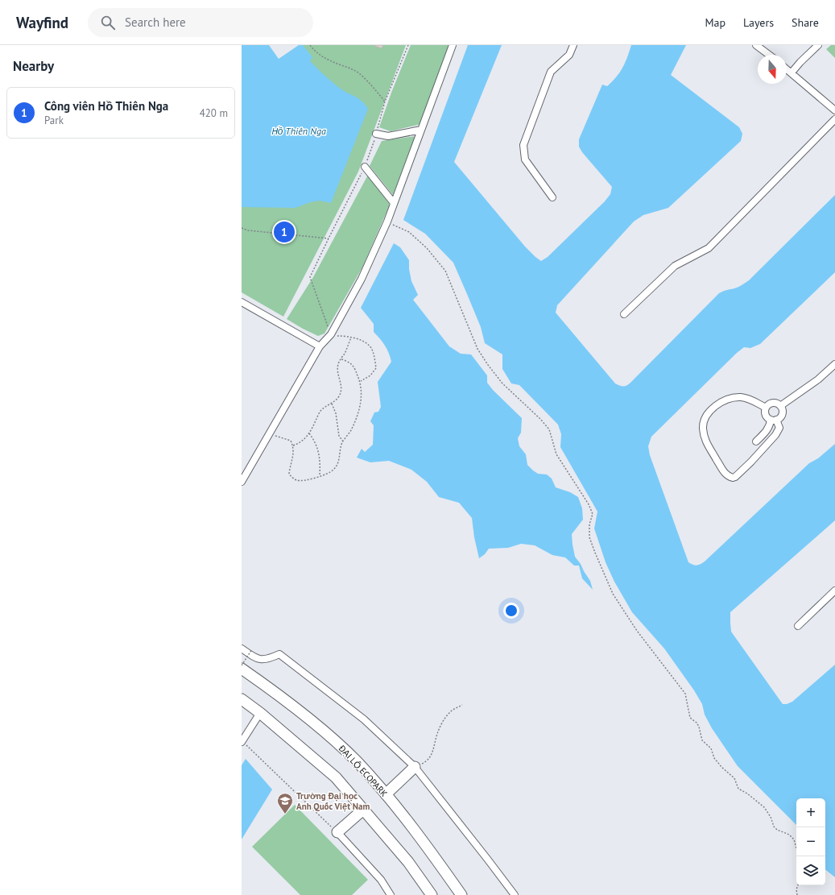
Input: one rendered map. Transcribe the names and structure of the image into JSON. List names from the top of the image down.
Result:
{
  "streets": {
    "highway": ["ĐẠI LỘ ECOPARK"]
  },
  "water": ["Hồ Thiên Nga"],
  "places": {
    "school or university": ["Trường Đại học Anh Quốc Việt Nam"]
  },
  "north": "bottom",
  "page": {
    "header": "Wayfind",
    "search": "Search here",
    "nav": ["Map", "Layers", "Share"],
    "heading": "Nearby",
    "list": [
      {
        "mark": "1",
        "name": "Công viên Hồ Thiên Nga",
        "note": "Park",
        "value": "420 m"
      }
    ],
    "pins": "1",
    "map_buttons": ["+", "−"]
  }
}
